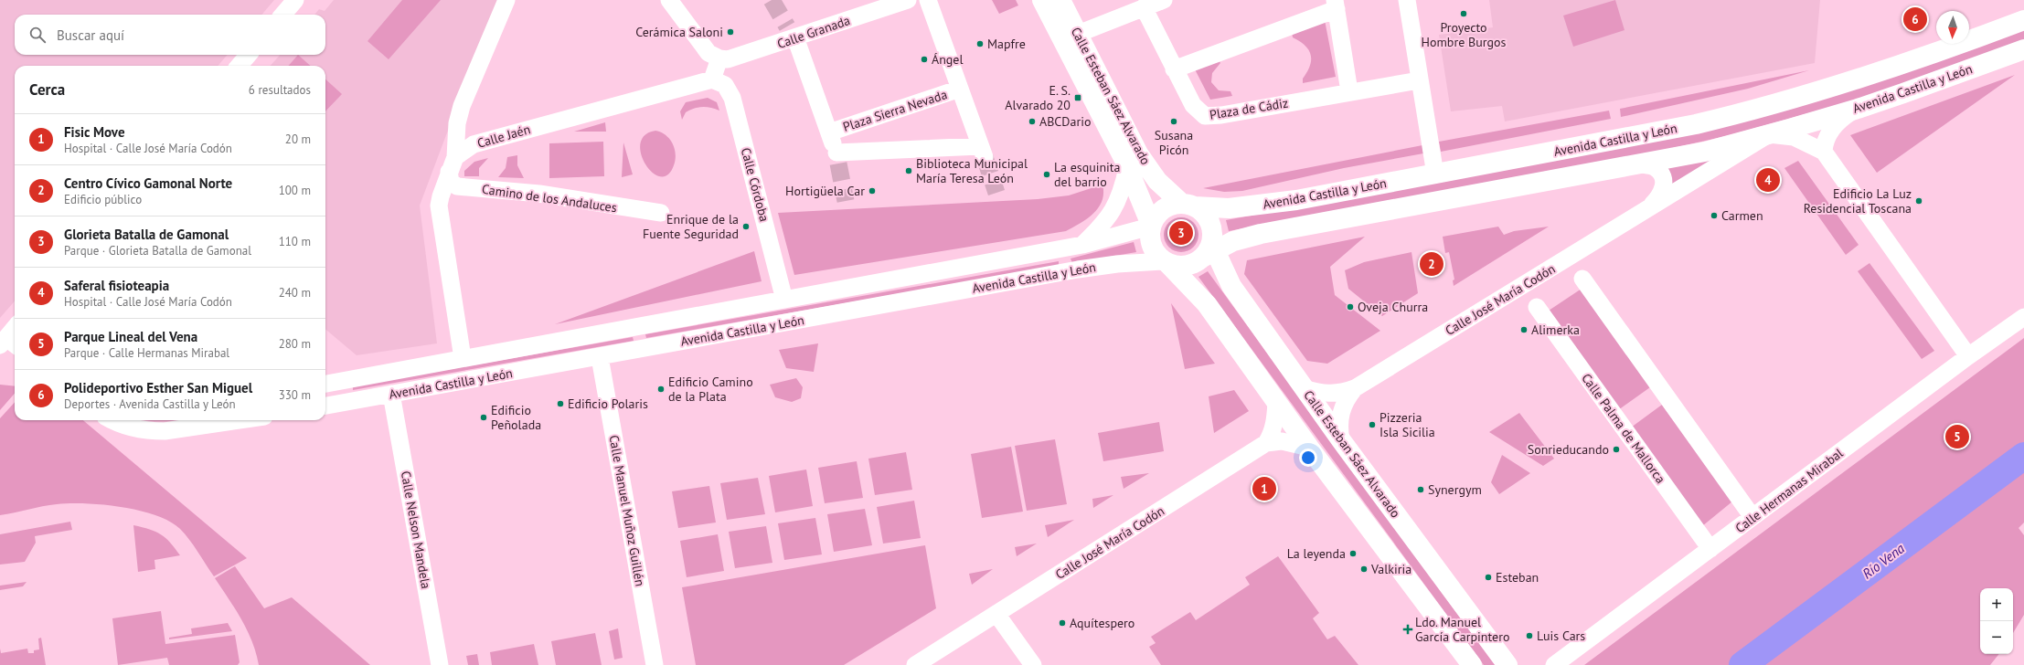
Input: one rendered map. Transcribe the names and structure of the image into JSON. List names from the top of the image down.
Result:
{
  "streets": {
    "main road": ["Avenida Castilla y León", "Calle Esteban Sáez Alvarado"],
    "street": [
      "Calle Granada",
      "Plaza de Cádiz",
      "Plaza Sierra Nevada",
      "Calle Jaén",
      "Calle Córdoba",
      "Camino de los Andaluces",
      "Calle José María Codón",
      "Calle Palma de Mallorca",
      "Calle Hermanas Mirabal",
      "Calle Manuel Muñoz Guillén",
      "Calle Nelson Mandela"
    ]
  },
  "crossings": [
    ["Calle Granada", "Plaza Sierra Nevada"],
    ["Avenida Castilla y León", "Calle Esteban Sáez Alvarado"],
    ["Avenida Castilla y León", "Calle Córdoba"],
    ["Avenida Castilla y León", "Calle José María Codón"],
    ["Avenida Castilla y León", "Calle Manuel Muñoz Guillén"],
    ["Avenida Castilla y León", "Calle Nelson Mandela"],
    ["Calle Esteban Sáez Alvarado", "Calle José María Codón"],
    ["Calle Jaén", "Calle Córdoba"],
    ["Calle Jaén", "Camino de los Andaluces"],
    ["Calle Palma de Mallorca", "Calle Hermanas Mirabal"]
  ],
  "water": ["Río Vena"],
  "places": {
    "other": [
      "Proyecto Hombre Burgos",
      "Cerámica Saloni",
      "Mapfre",
      "Ángel",
      "ABCDario",
      "Susana Picón",
      "Biblioteca Municipal María Teresa León",
      "La esquinita del barrio",
      "Hortigüela Car",
      "Edificio La Luz Residencial Toscana",
      "Carmen",
      "Enrique de la Fuente Seguridad",
      "Oveja Churra",
      "Alimerka",
      "Edificio Camino de la Plata",
      "Edificio Polaris",
      "Edificio Peñolada",
      "Pizzeria Isla Sicilia",
      "Sonrieducando",
      "Synergym",
      "La leyenda",
      "Valkiria",
      "Esteban",
      "Aquítespero",
      "Luis Cars"
    ],
    "transit": ["E. S. Alvarado 20"],
    "health": ["Ldo. Manuel García Carpintero"]
  },
  "north": "bottom",
  "page": {
    "pins": [
      "6",
      "4",
      "3",
      "2",
      "5",
      "1"
    ],
    "search": "Buscar aquí",
    "heading": ["Cerca", "6 resultados"],
    "list": [
      {
        "mark": "1",
        "name": "Fisic Move",
        "note": "Hospital · Calle José María Codón",
        "value": "20 m"
      },
      {
        "mark": "2",
        "name": "Centro Cívico Gamonal Norte",
        "note": "Edificio público",
        "value": "100 m"
      },
      {
        "mark": "3",
        "name": "Glorieta Batalla de Gamonal",
        "note": "Parque · Glorieta Batalla de Gamonal",
        "value": "110 m"
      },
      {
        "mark": "4",
        "name": "Saferal fisioteapia",
        "note": "Hospital · Calle José María Codón",
        "value": "240 m"
      },
      {
        "mark": "5",
        "name": "Parque Lineal del Vena",
        "note": "Parque · Calle Hermanas Mirabal",
        "value": "280 m"
      },
      {
        "mark": "6",
        "name": "Polideportivo Esther San Miguel",
        "note": "Deportes · Avenida Castilla y León",
        "value": "330 m"
      }
    ],
    "map_buttons": ["+", "−"]
  }
}
